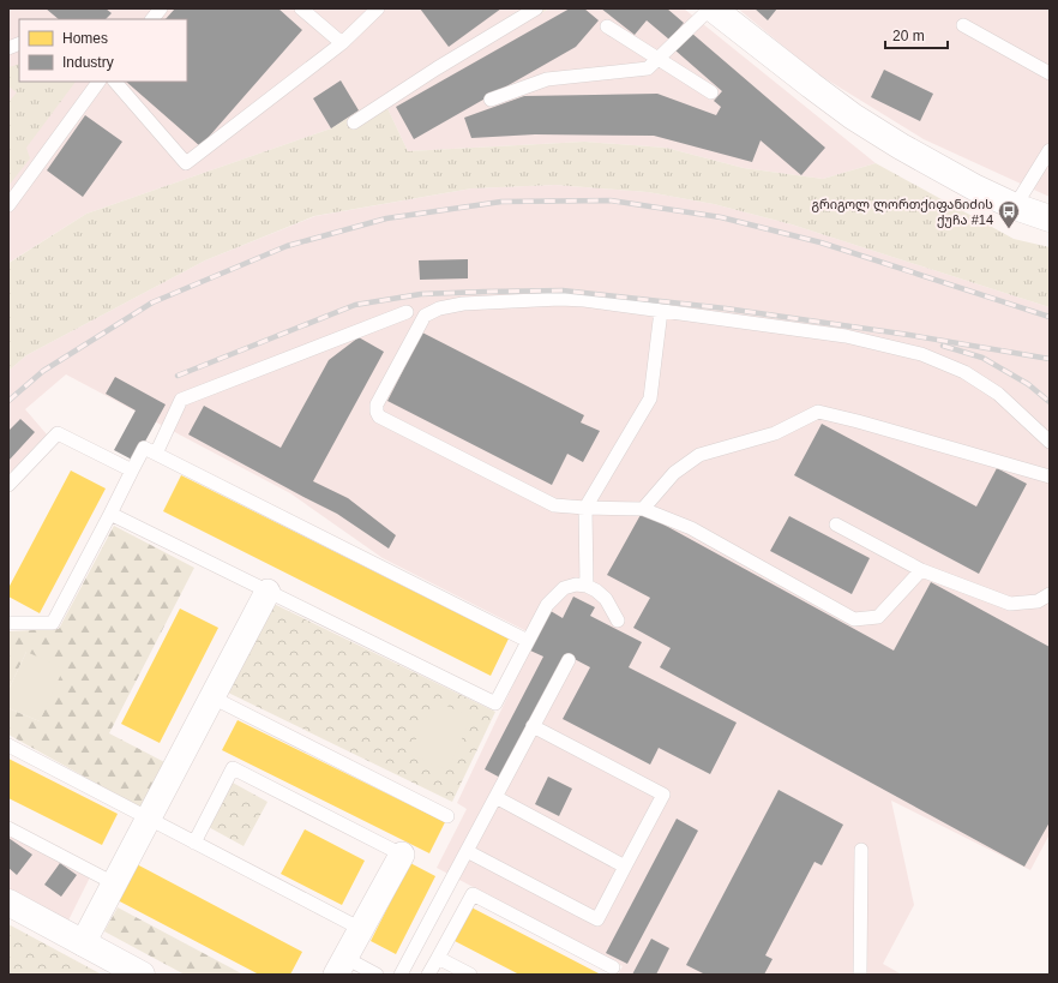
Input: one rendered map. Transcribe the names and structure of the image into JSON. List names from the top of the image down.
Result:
{
  "places": {
    "bus stop": ["გრიგოლ ლორთქიფანიძის ქუჩა #14"]
  },
  "legend": ["Homes", "Industry"],
  "scale_bar": "20 m"
}
